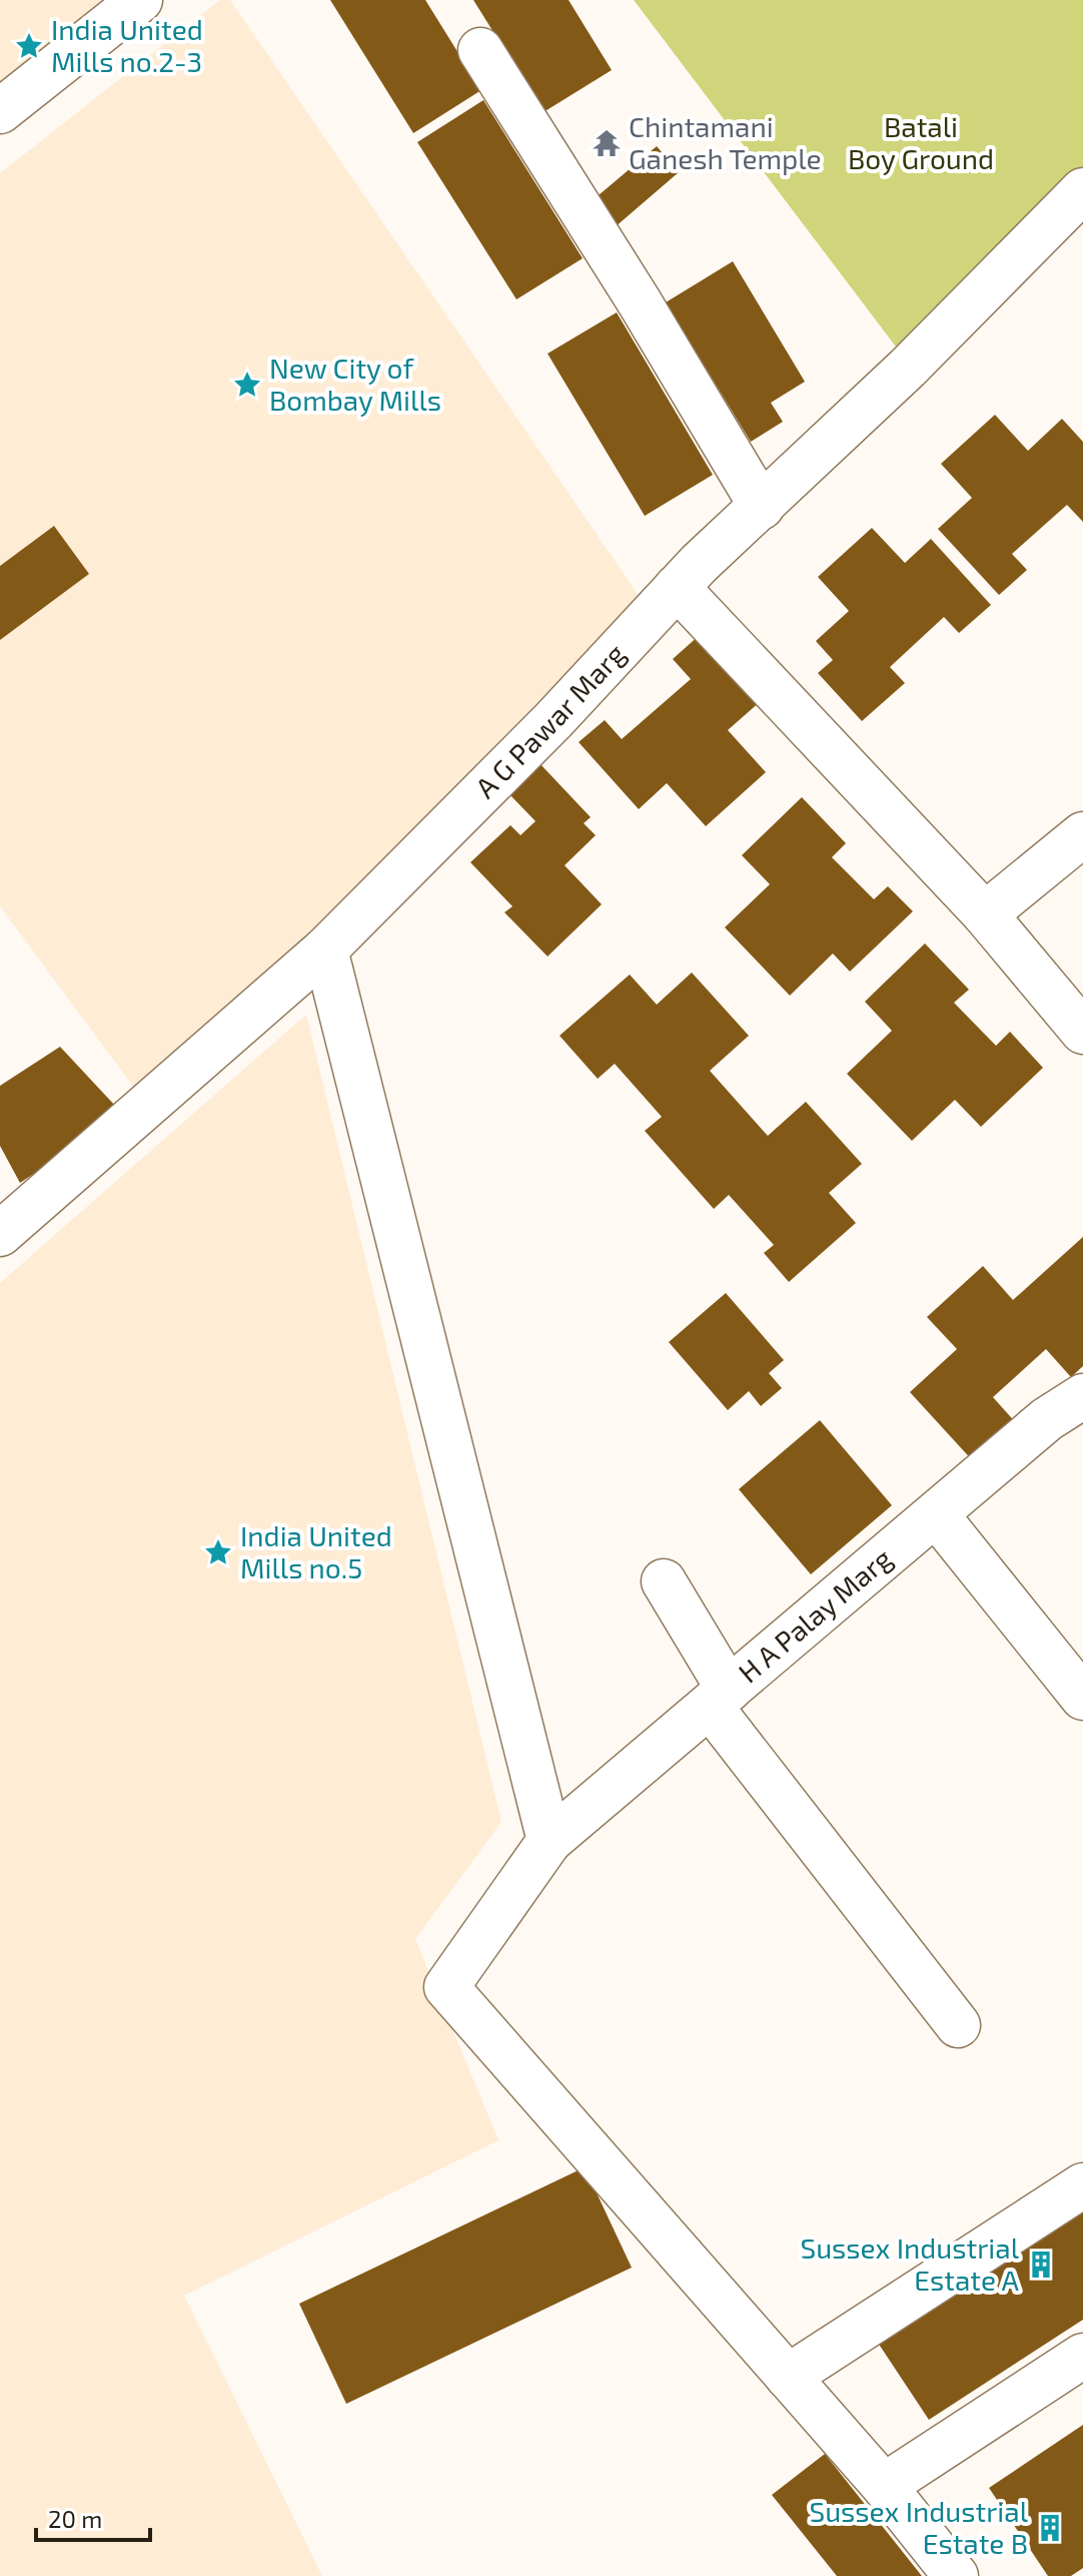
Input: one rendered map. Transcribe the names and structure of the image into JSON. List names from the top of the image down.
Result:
{
  "streets": {
    "street": ["A G Pawar Marg", "H A Palay Marg"]
  },
  "parks": ["Batali Boy Ground"],
  "places": {
    "place": ["India United Mills no.2-3", "New City of Bombay Mills", "India United Mills no.5"],
    "temple": ["Chintamani Ganesh Temple"],
    "building": ["Sussex Industrial Estate A", "Sussex Industrial Estate B"]
  },
  "scale_bar": "20 m"
}
